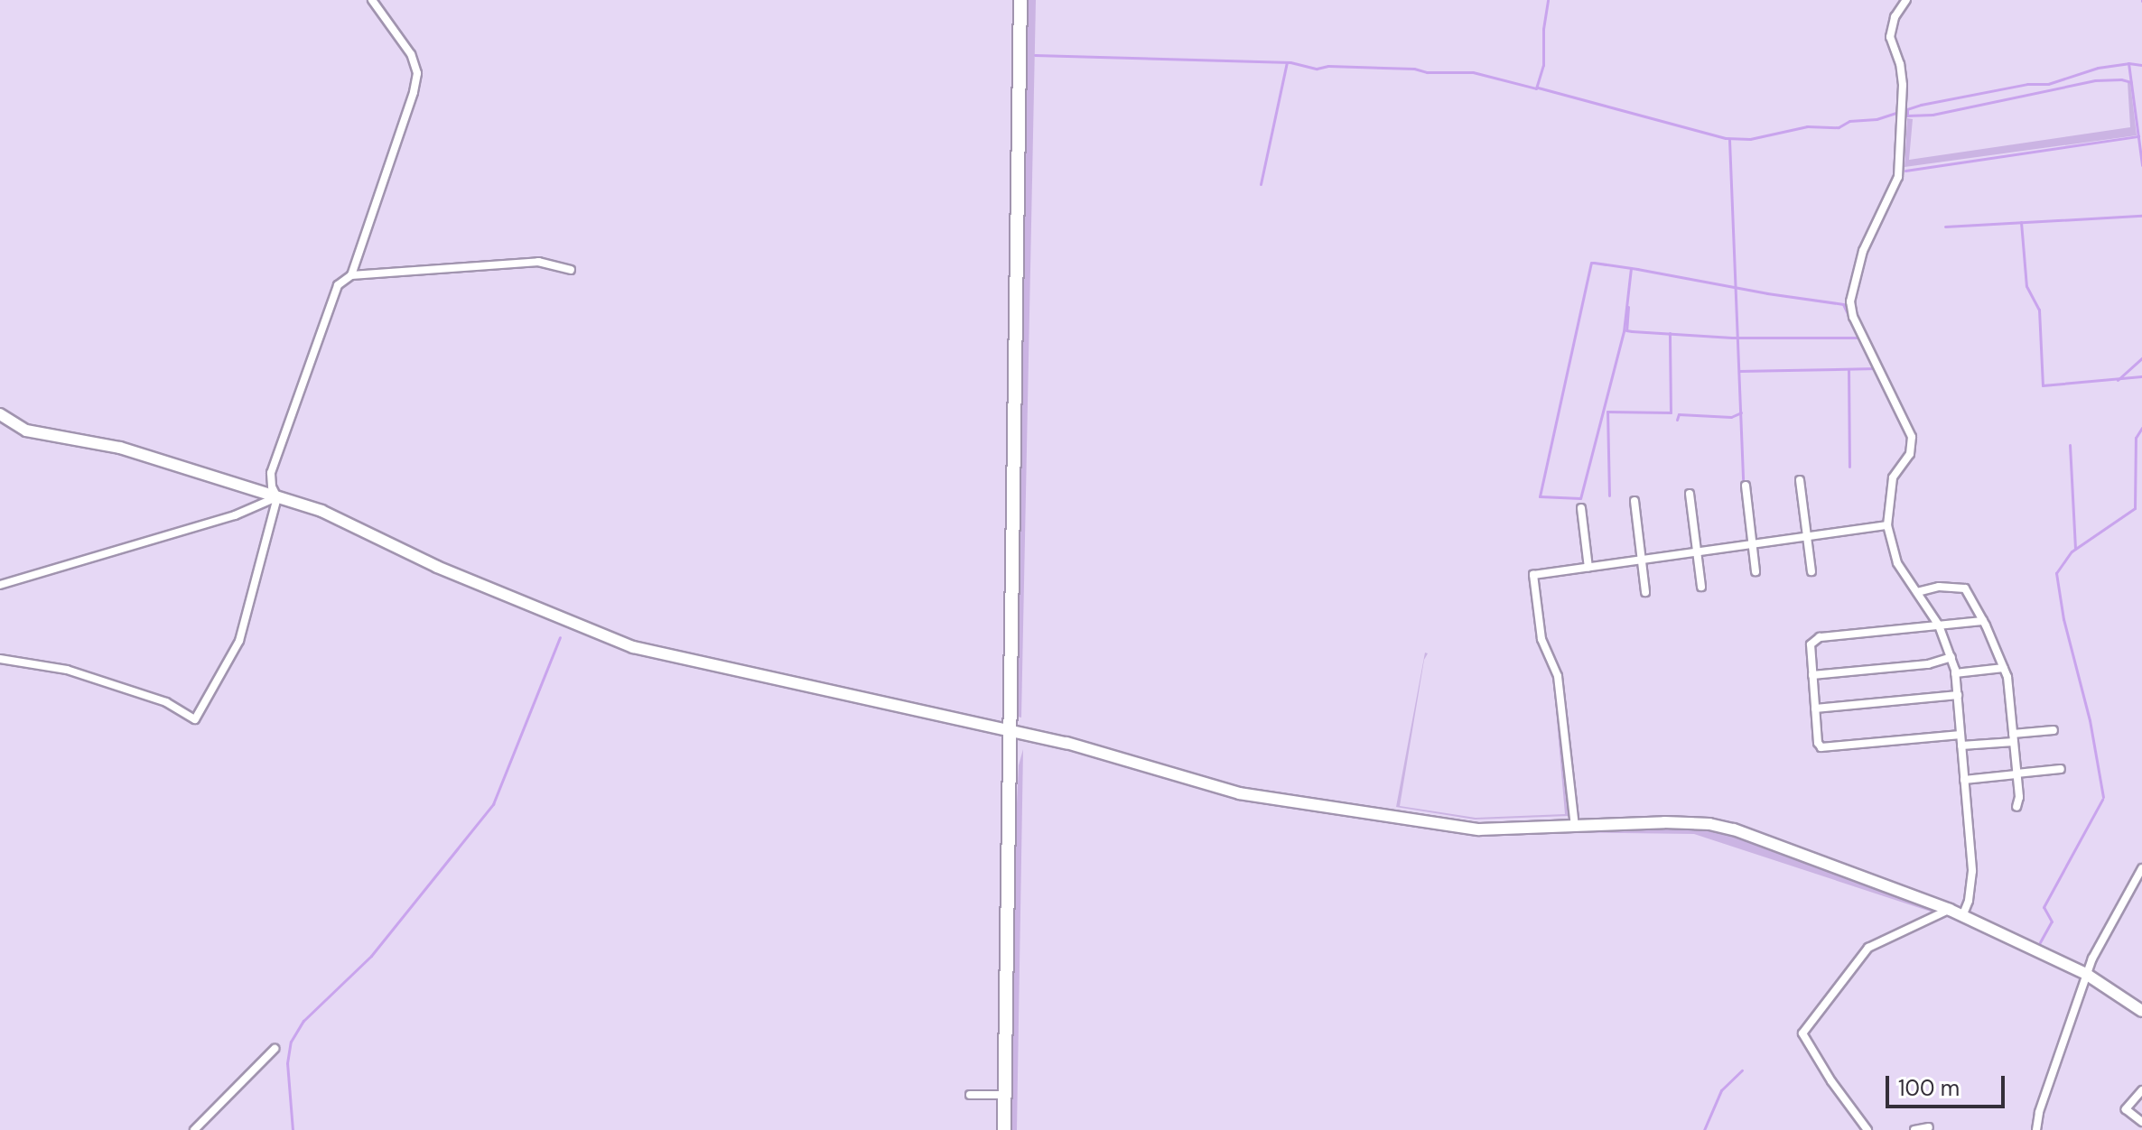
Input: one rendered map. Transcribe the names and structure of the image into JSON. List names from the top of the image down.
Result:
{
  "scale_bar": "100 m"
}
